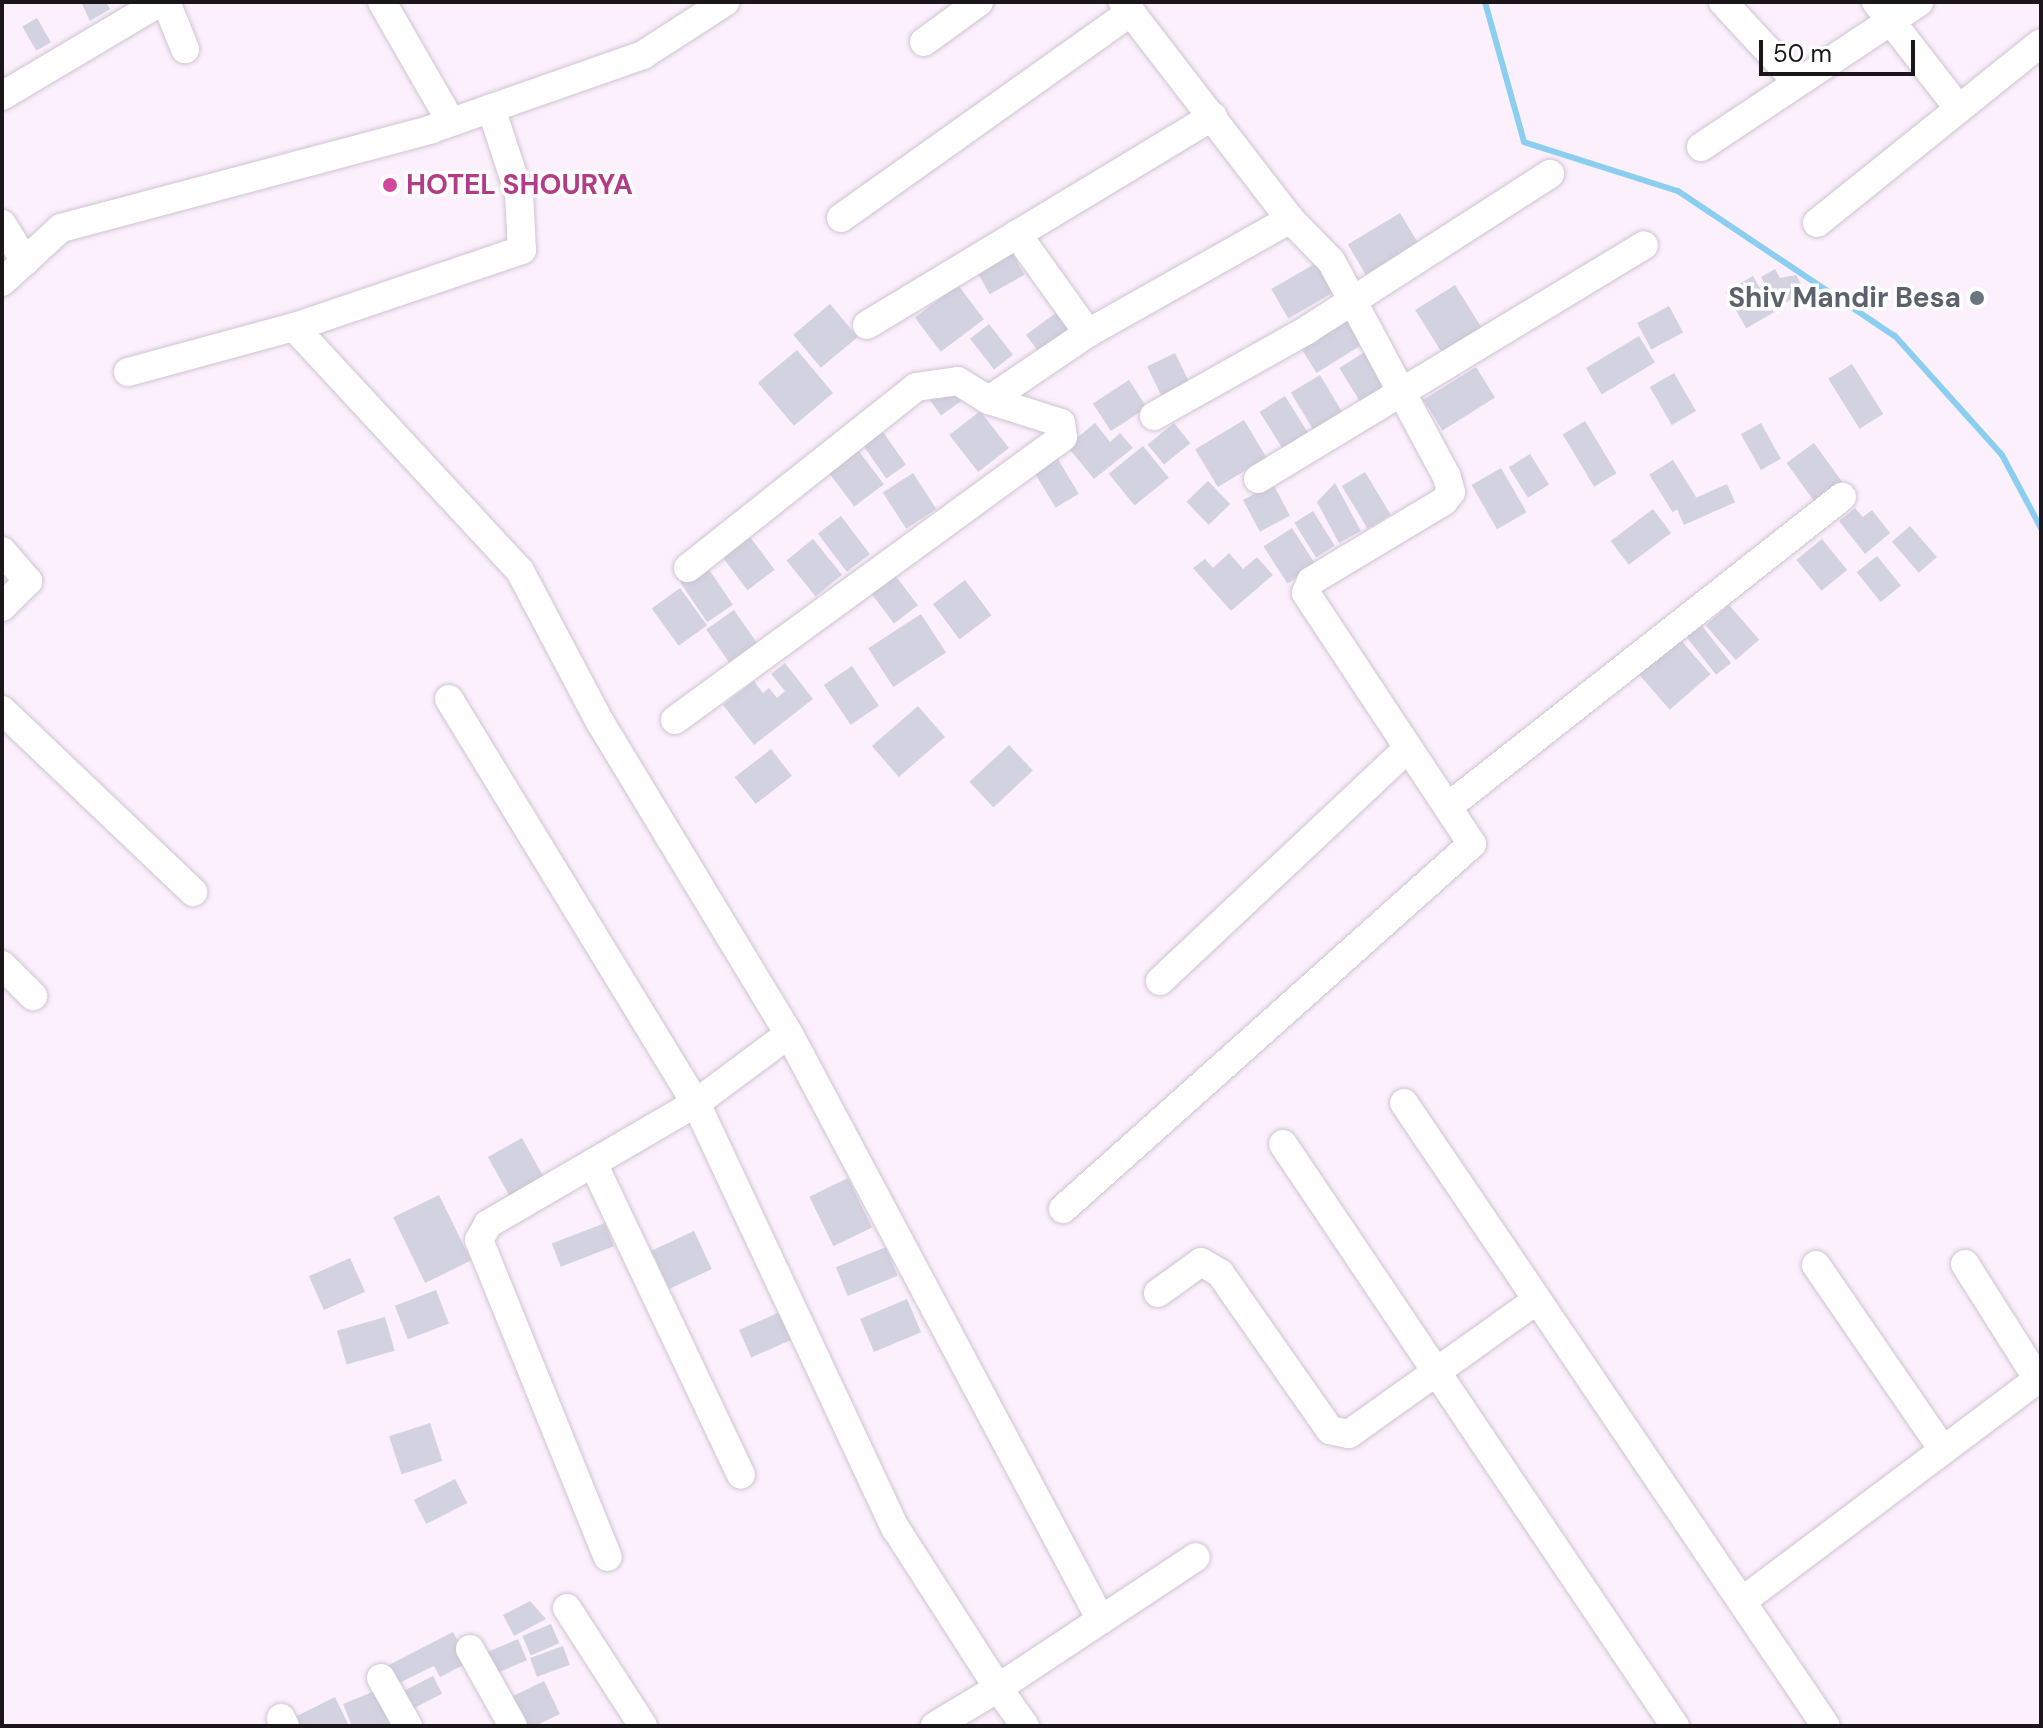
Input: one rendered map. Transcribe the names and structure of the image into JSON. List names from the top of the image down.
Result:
{
  "places": ["HOTEL SHOURYA", "Shiv Mandir Besa"],
  "scale_bar": "50 m"
}
